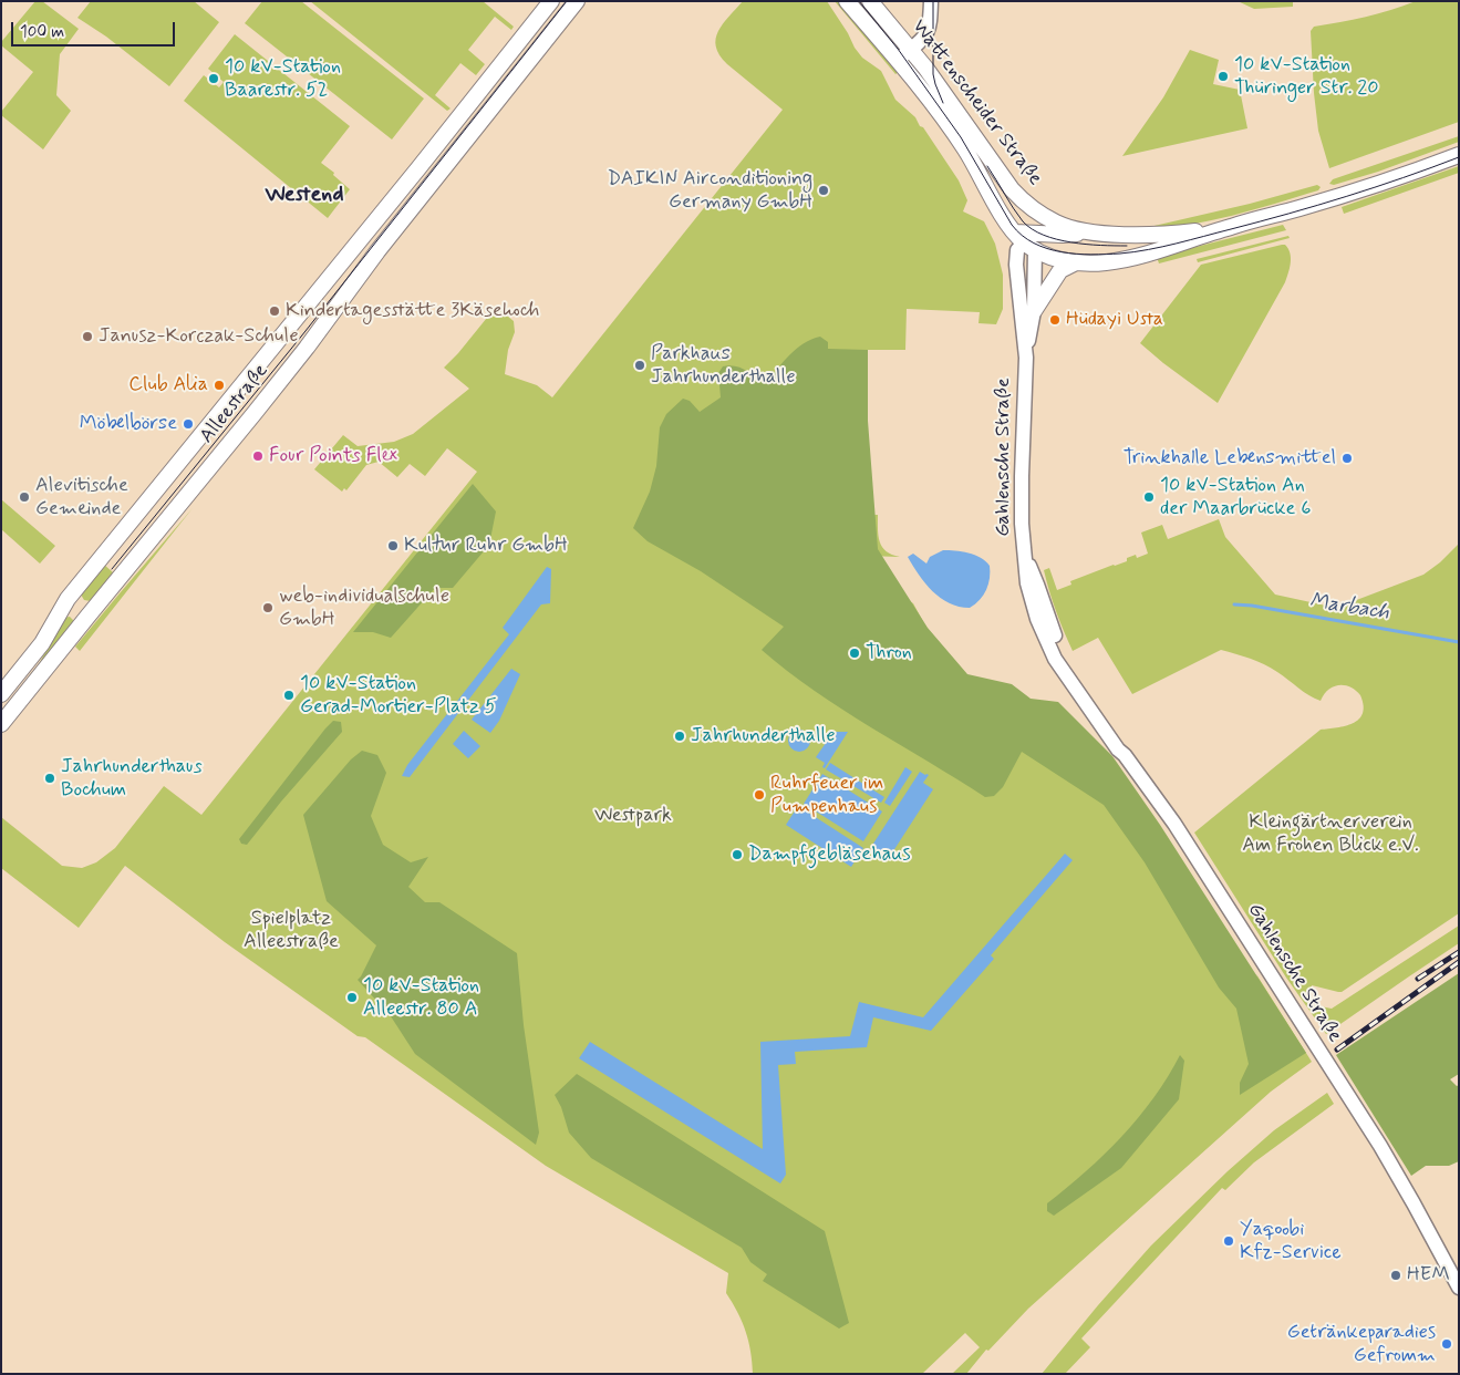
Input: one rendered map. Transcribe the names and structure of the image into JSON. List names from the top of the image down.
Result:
{
  "streets": {
    "main road": ["Wattenscheider Straße", "Alleestraße", "Gahlensche Straße"]
  },
  "crossings": [
    ["Wattenscheider Straße", "Gahlensche Straße"]
  ],
  "districts": ["Westend"],
  "water": ["Marbach"],
  "parks": ["Westpark", "Kleingärtnerverein Am Frohen Blick e.V.", "Spielplatz Alleestraße"],
  "places": [
    "10 kV-Station Thüringer Str. 20",
    "10 kV-Station Baarestr. 52",
    "DAIKIN Airconditioning Germany GmbH",
    "Kindertagesstätte 3Käsehoch",
    "Hüdayi Usta",
    "Janusz-Korczak-Schule",
    "Parkhaus Jahrhunderthalle",
    "Club Alia",
    "Möbelbörse",
    "Four Points Flex",
    "Trinkhalle Lebensmittel",
    "Alevitische Gemeinde",
    "10 kV-Station An der Maarbrücke 6",
    "Kultur Ruhr GmbH",
    "web-individualschule GmbH",
    "Thron",
    "10 kV-Station Gerad-Mortier-Platz 5",
    "Jahrhunderthalle",
    "Jahrhunderthaus Bochum",
    "Ruhrfeuer im Pumpenhaus",
    "Dampfgebläsehaus",
    "10 kV-Station Alleestr. 80 A",
    "Yaqoobi Kfz-Service",
    "HEM",
    "Getränkeparadies Gefromm"
  ],
  "scale_bar": "100 m"
}
